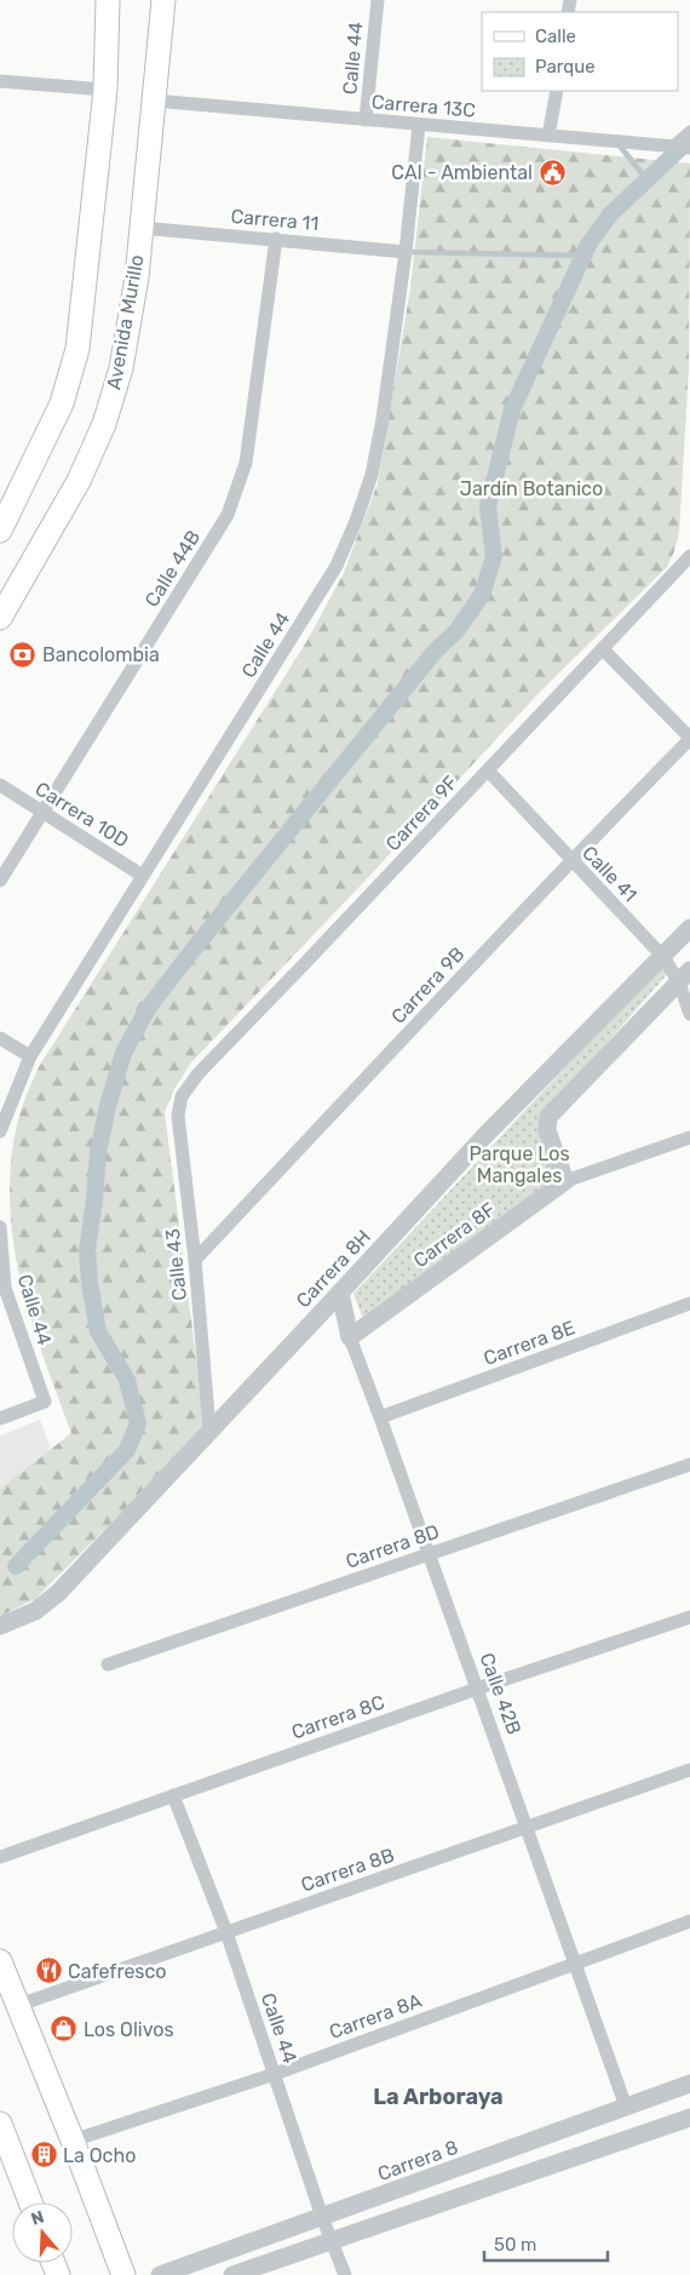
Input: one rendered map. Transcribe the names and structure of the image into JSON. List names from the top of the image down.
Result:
{
  "streets": {
    "main road": ["Avenida Murillo"],
    "street": [
      "Calle 44",
      "Carrera 13C",
      "Carrera 11",
      "Calle 44B",
      "Carrera 9F",
      "Carrera 10D",
      "Calle 41",
      "Carrera 9B",
      "Carrera 8F",
      "Calle 43",
      "Carrera 8H",
      "Carrera 8E",
      "Carrera 8D",
      "Calle 42B",
      "Carrera 8C",
      "Carrera 8B",
      "Carrera 8A",
      "Carrera 8"
    ]
  },
  "crossings": [
    ["Calle 44", "Carrera 13C"],
    ["Calle 44", "Carrera 11"],
    ["Calle 44", "Carrera 10D"],
    ["Calle 44", "Carrera 8C"],
    ["Calle 44", "Carrera 8B"],
    ["Calle 44", "Carrera 8A"],
    ["Calle 44", "Carrera 8"],
    ["Carrera 13C", "Avenida Murillo"],
    ["Carrera 11", "Avenida Murillo"],
    ["Carrera 11", "Calle 44B"],
    ["Calle 44B", "Carrera 10D"],
    ["Carrera 9F", "Calle 41"],
    ["Carrera 9F", "Calle 43"],
    ["Calle 41", "Carrera 9B"],
    ["Calle 41", "Carrera 8H"],
    ["Carrera 9B", "Calle 43"],
    ["Carrera 8F", "Calle 42B"],
    ["Calle 43", "Carrera 8H"],
    ["Carrera 8H", "Calle 42B"],
    ["Carrera 8E", "Calle 42B"],
    ["Carrera 8D", "Calle 42B"],
    ["Calle 42B", "Carrera 8C"],
    ["Calle 42B", "Carrera 8B"],
    ["Calle 42B", "Carrera 8A"],
    ["Calle 42B", "Carrera 8"]
  ],
  "districts": ["La Arboraya"],
  "parks": ["Jardín Botanico", "Parque Los Mangales"],
  "places": {
    "public building": ["CAI - Ambiental"],
    "bank": ["Bancolombia"],
    "restaurant": ["Cafefresco"],
    "shop": ["Los Olivos"],
    "building": ["La Ocho"]
  },
  "legend": ["Calle", "Parque"],
  "scale_bar": "50 m",
  "north": "top"
}
